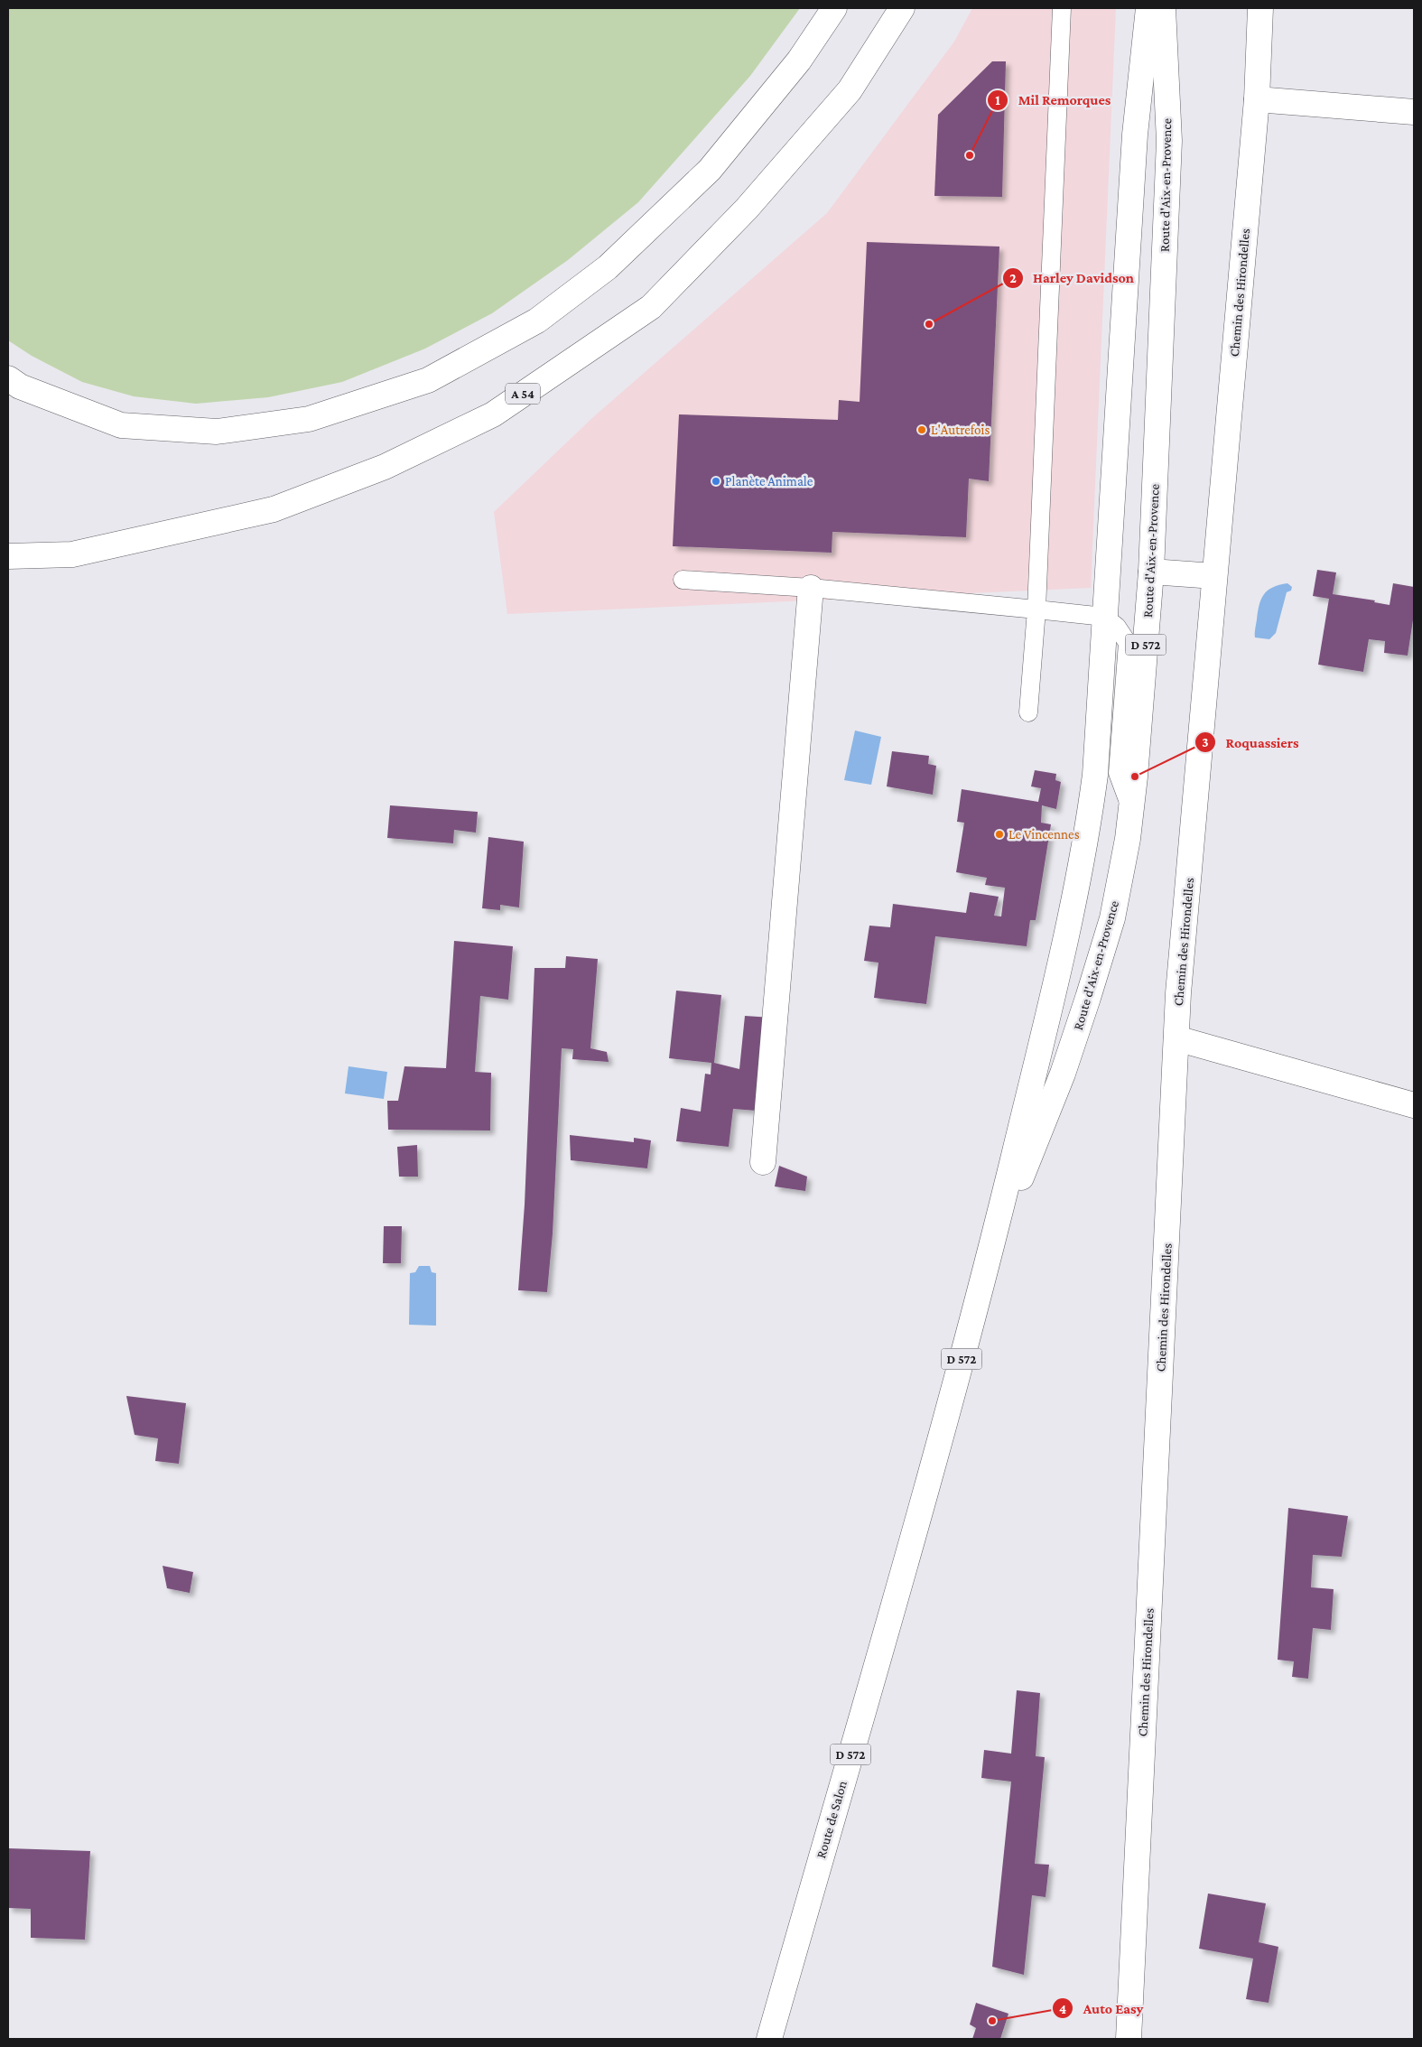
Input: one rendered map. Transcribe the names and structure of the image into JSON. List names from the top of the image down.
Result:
{
  "streets": {
    "main road": [
      "Route d'Aix-en-Provence",
      "Chemin des Hirondelles",
      "A 54",
      "D 572",
      "Route de Salon"
    ]
  },
  "crossings": [
    ["Route d'Aix-en-Provence", "Route de Salon"]
  ],
  "places": [
    "Mil Remorques",
    "Harley Davidson",
    "L'Autrefois",
    "Planète Animale",
    "Roquassiers",
    "Le Vincennes",
    "Auto Easy"
  ]
}
